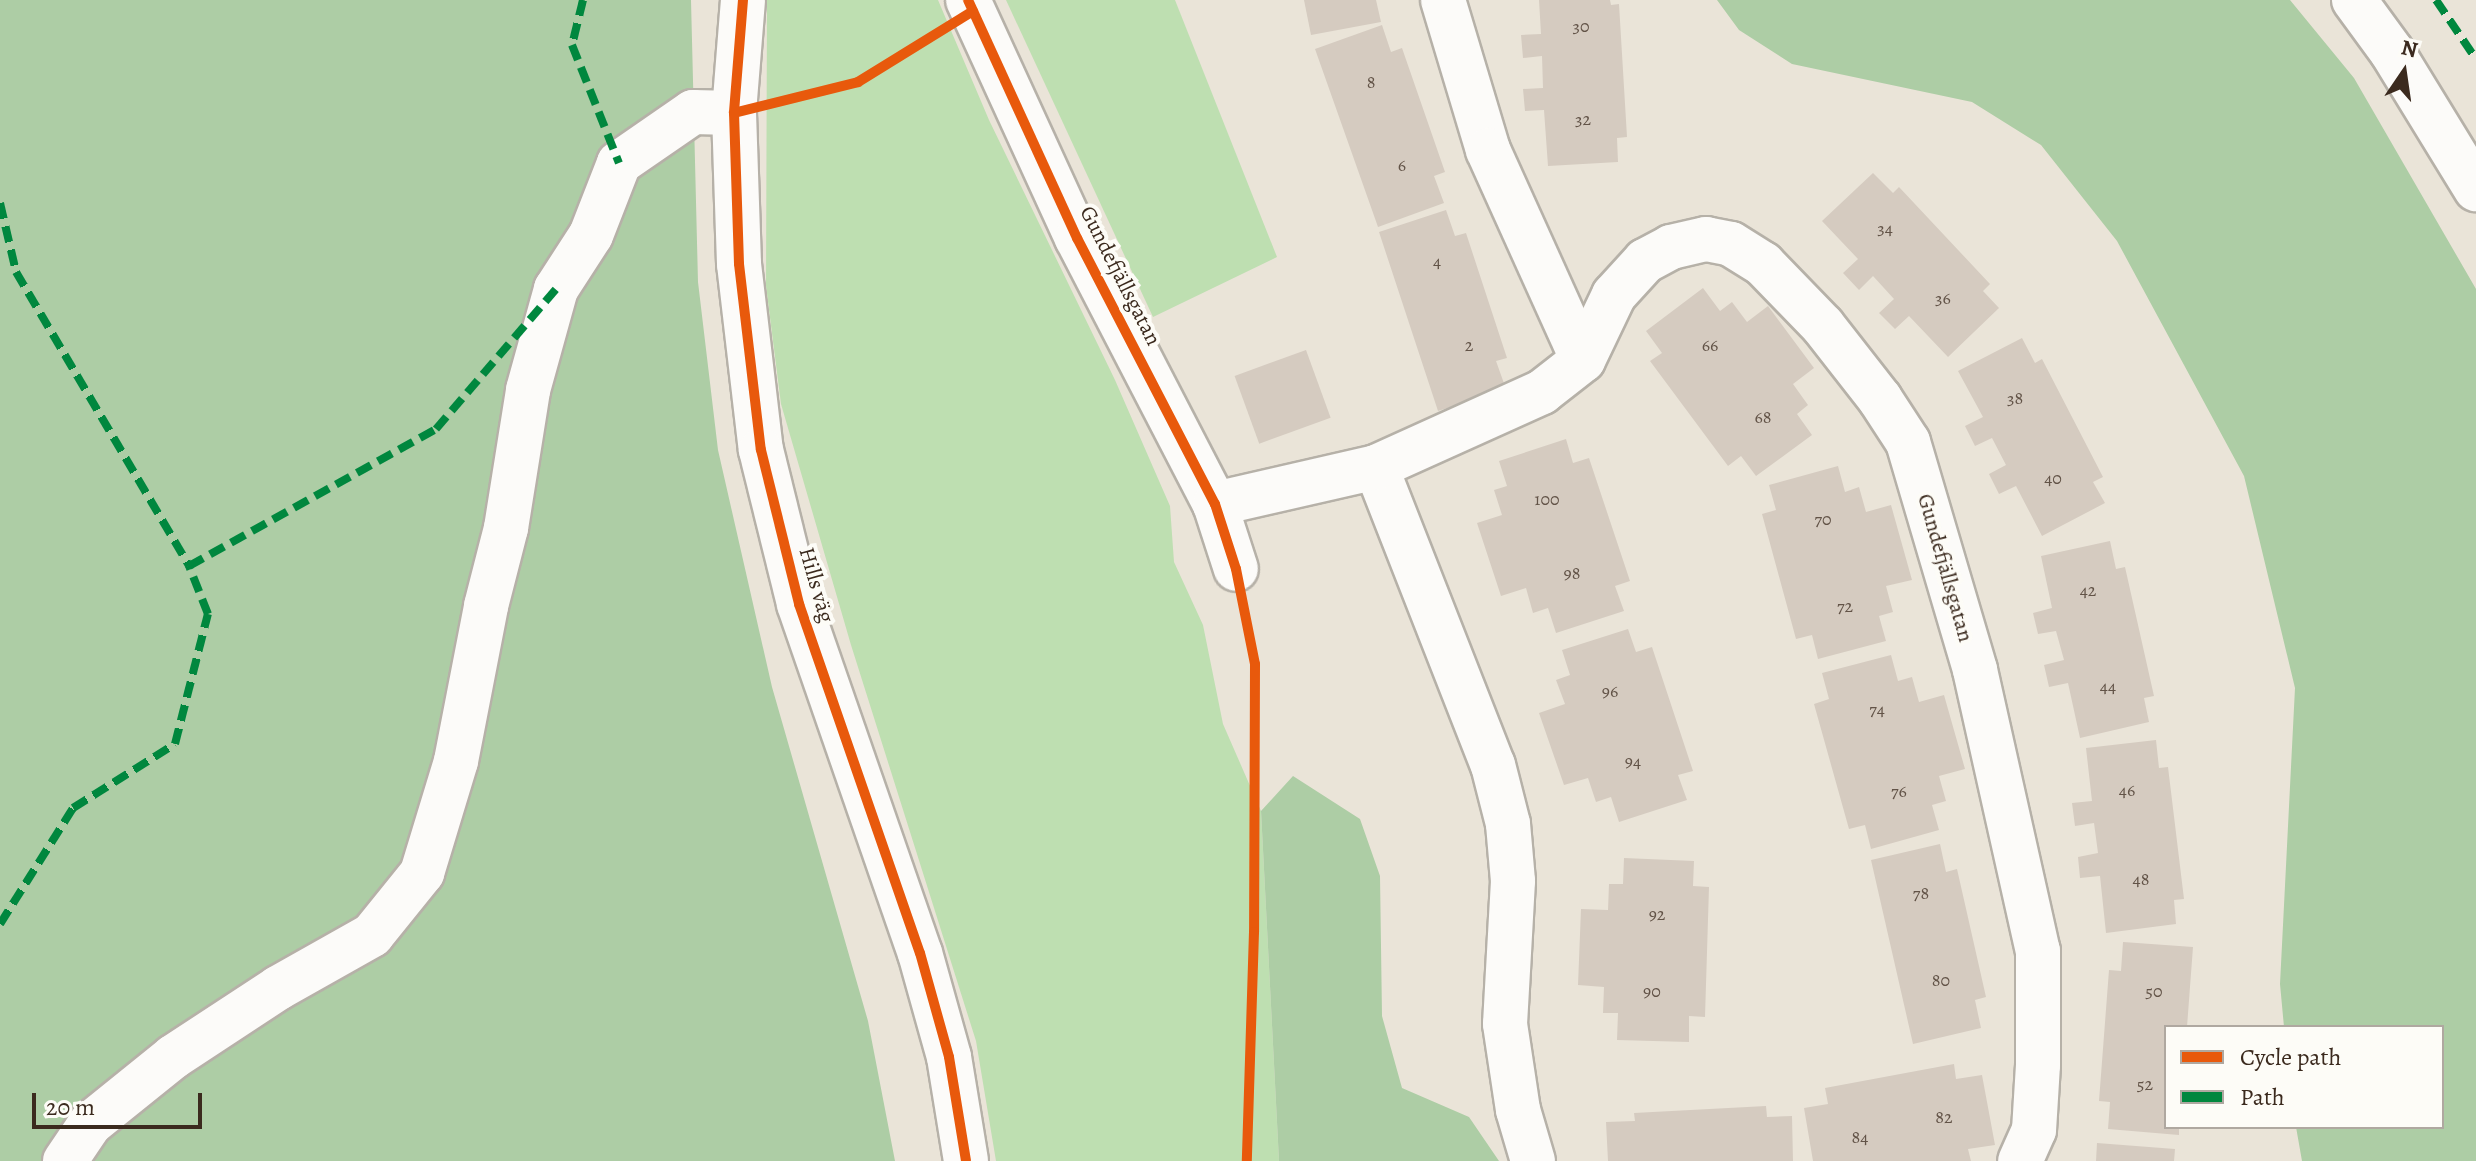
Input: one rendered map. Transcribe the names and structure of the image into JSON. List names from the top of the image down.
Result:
{
  "streets": {
    "street": ["Gundefjällsgatan", "Hills väg"]
  },
  "house_numbers": [
    "30",
    "8",
    "32",
    "6",
    "34",
    "4",
    "36",
    "2",
    "66",
    "38",
    "68",
    "40",
    "100",
    "70",
    "98",
    "42",
    "72",
    "44",
    "96",
    "74",
    "94",
    "46",
    "76",
    "48",
    "78",
    "92",
    "80",
    "90",
    "50",
    "52",
    "82",
    "84"
  ],
  "legend": ["Cycle path", "Path"],
  "scale_bar": "20 m",
  "north": "top"
}
